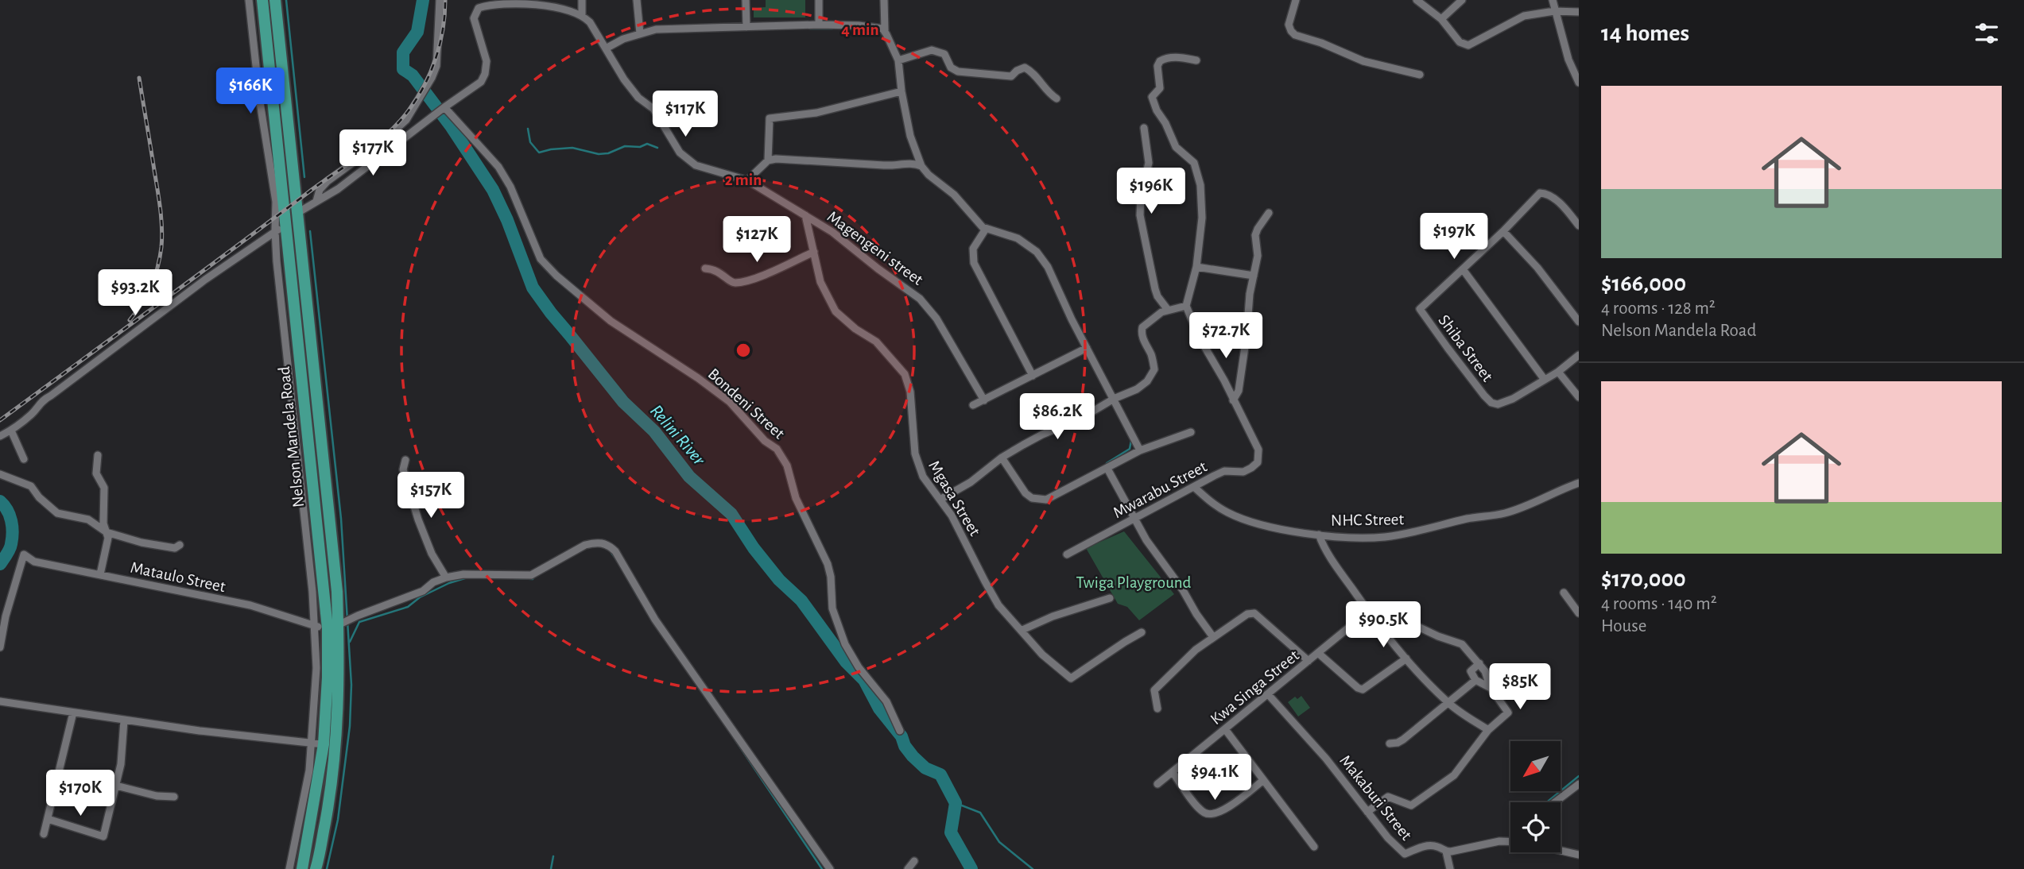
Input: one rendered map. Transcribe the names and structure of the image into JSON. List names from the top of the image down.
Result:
{
  "streets": {
    "main road": ["Nelson Mandela Road"],
    "street": [
      "Magengeni street",
      "Shiba Street",
      "Bondeni Street",
      "Mwarabu Street",
      "Mgasa Street",
      "NHC Street",
      "Mataulo Street",
      "Kwa Singa Street",
      "Makaburi Street"
    ]
  },
  "crossings": [
    ["Magengeni street", "Mgasa Street"],
    ["Nelson Mandela Road", "Mataulo Street"],
    ["Mwarabu Street", "NHC Street"],
    ["Kwa Singa Street", "Makaburi Street"]
  ],
  "water": ["Relini River"],
  "parks": ["Twiga Playground"],
  "north": "bottom left",
  "page": {
    "heading": "14 homes",
    "list": [
      {
        "name": "$166,000",
        "note": "4 rooms · 128 m² · Nelson Mandela Road"
      },
      {
        "name": "$170,000",
        "note": "4 rooms · 140 m² · House"
      }
    ],
    "price": [
      "$166K",
      "$117K",
      "$177K",
      "$196K",
      "$197K",
      "$127K",
      "$93.2K",
      "$72.7K",
      "$86.2K",
      "$157K",
      "$90.5K",
      "$85K",
      "$94.1K",
      "$170K"
    ]
  },
  "rings": ["4 min", "2 min"]
}
